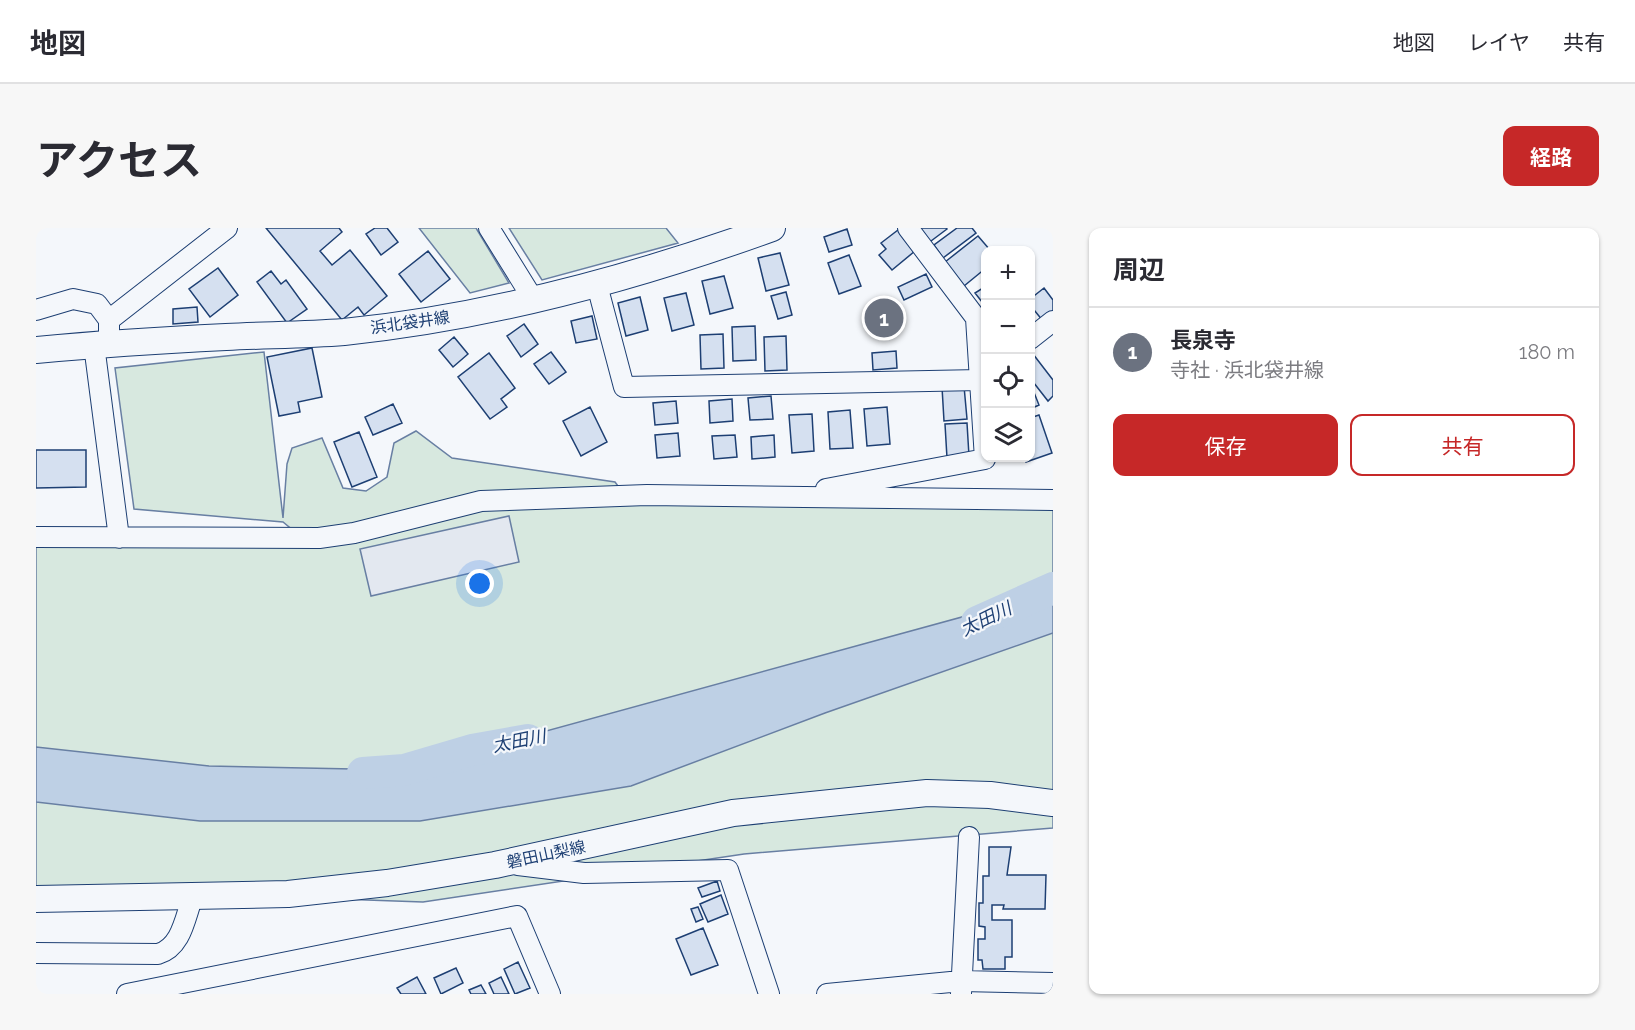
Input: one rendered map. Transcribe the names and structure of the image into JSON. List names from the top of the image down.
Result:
{
  "streets": {
    "main road": ["浜北袋井線", "磐田山梨線"]
  },
  "water": ["太田川"],
  "page": {
    "header": "地図",
    "nav": ["地図", "レイヤ", "共有"],
    "title": "アクセス",
    "buttons": [
      "経路",
      ["保存", "共有"]
    ],
    "heading": "周辺",
    "map_buttons": ["+", "−"],
    "pins": "1",
    "list": [
      {
        "mark": "1",
        "name": "長泉寺",
        "note": "寺社 · 浜北袋井線",
        "value": "180 m"
      }
    ]
  }
}
